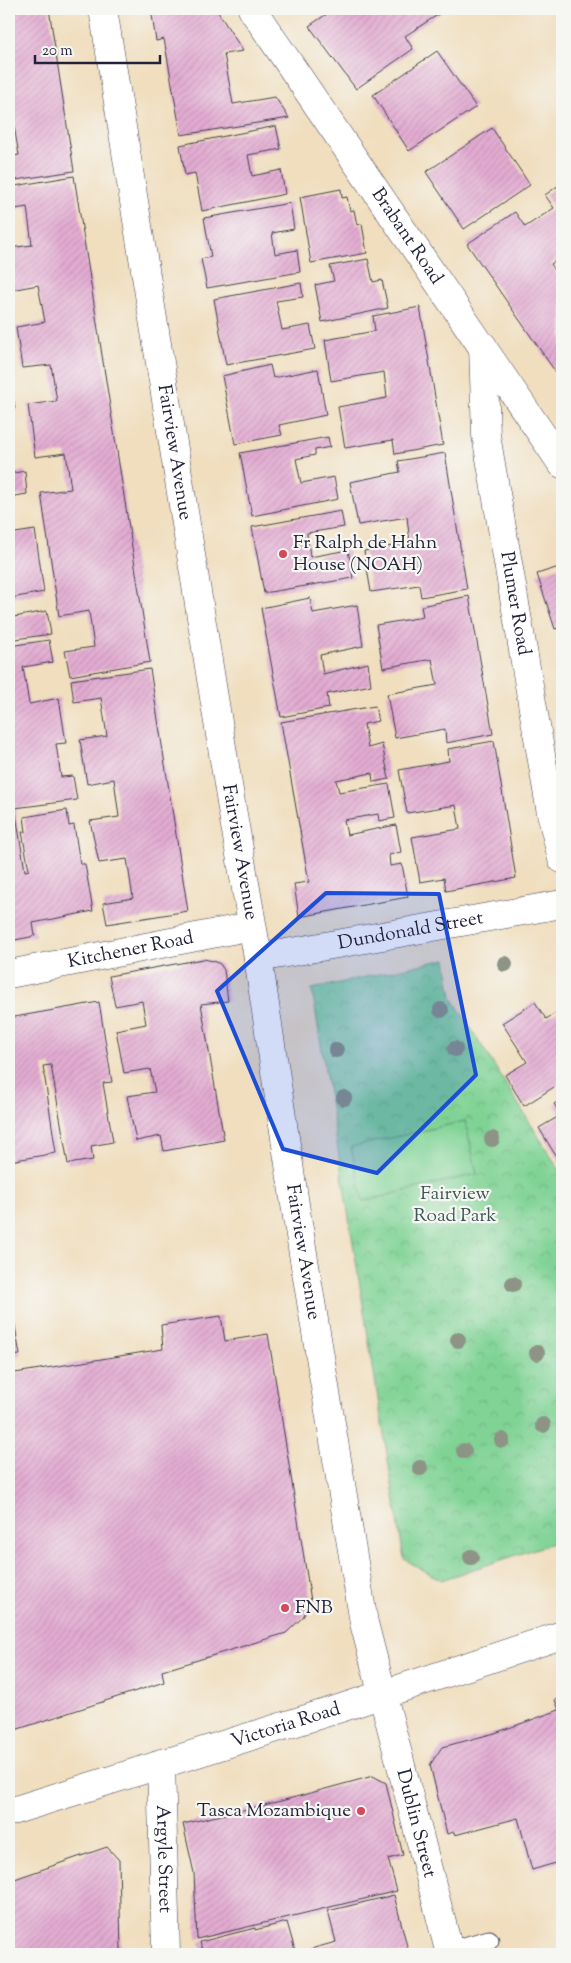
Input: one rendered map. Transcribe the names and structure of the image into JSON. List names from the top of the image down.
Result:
{
  "streets": {
    "street": [
      "Brabant Road",
      "Fairview Avenue",
      "Plumer Road",
      "Dundonald Street",
      "Kitchener Road",
      "Victoria Road",
      "Dublin Street",
      "Argyle Street"
    ]
  },
  "crossings": [
    ["Brabant Road", "Plumer Road"],
    ["Fairview Avenue", "Dundonald Street"],
    ["Fairview Avenue", "Kitchener Road"],
    ["Fairview Avenue", "Victoria Road"],
    ["Fairview Avenue", "Dublin Street"],
    ["Victoria Road", "Dublin Street"],
    ["Victoria Road", "Argyle Street"]
  ],
  "parks": ["Fairview Road Park"],
  "places": ["Fr Ralph de Hahn House (NOAH)", "FNB", "Tasca Mozambique"],
  "scale_bar": "20 m"
}
